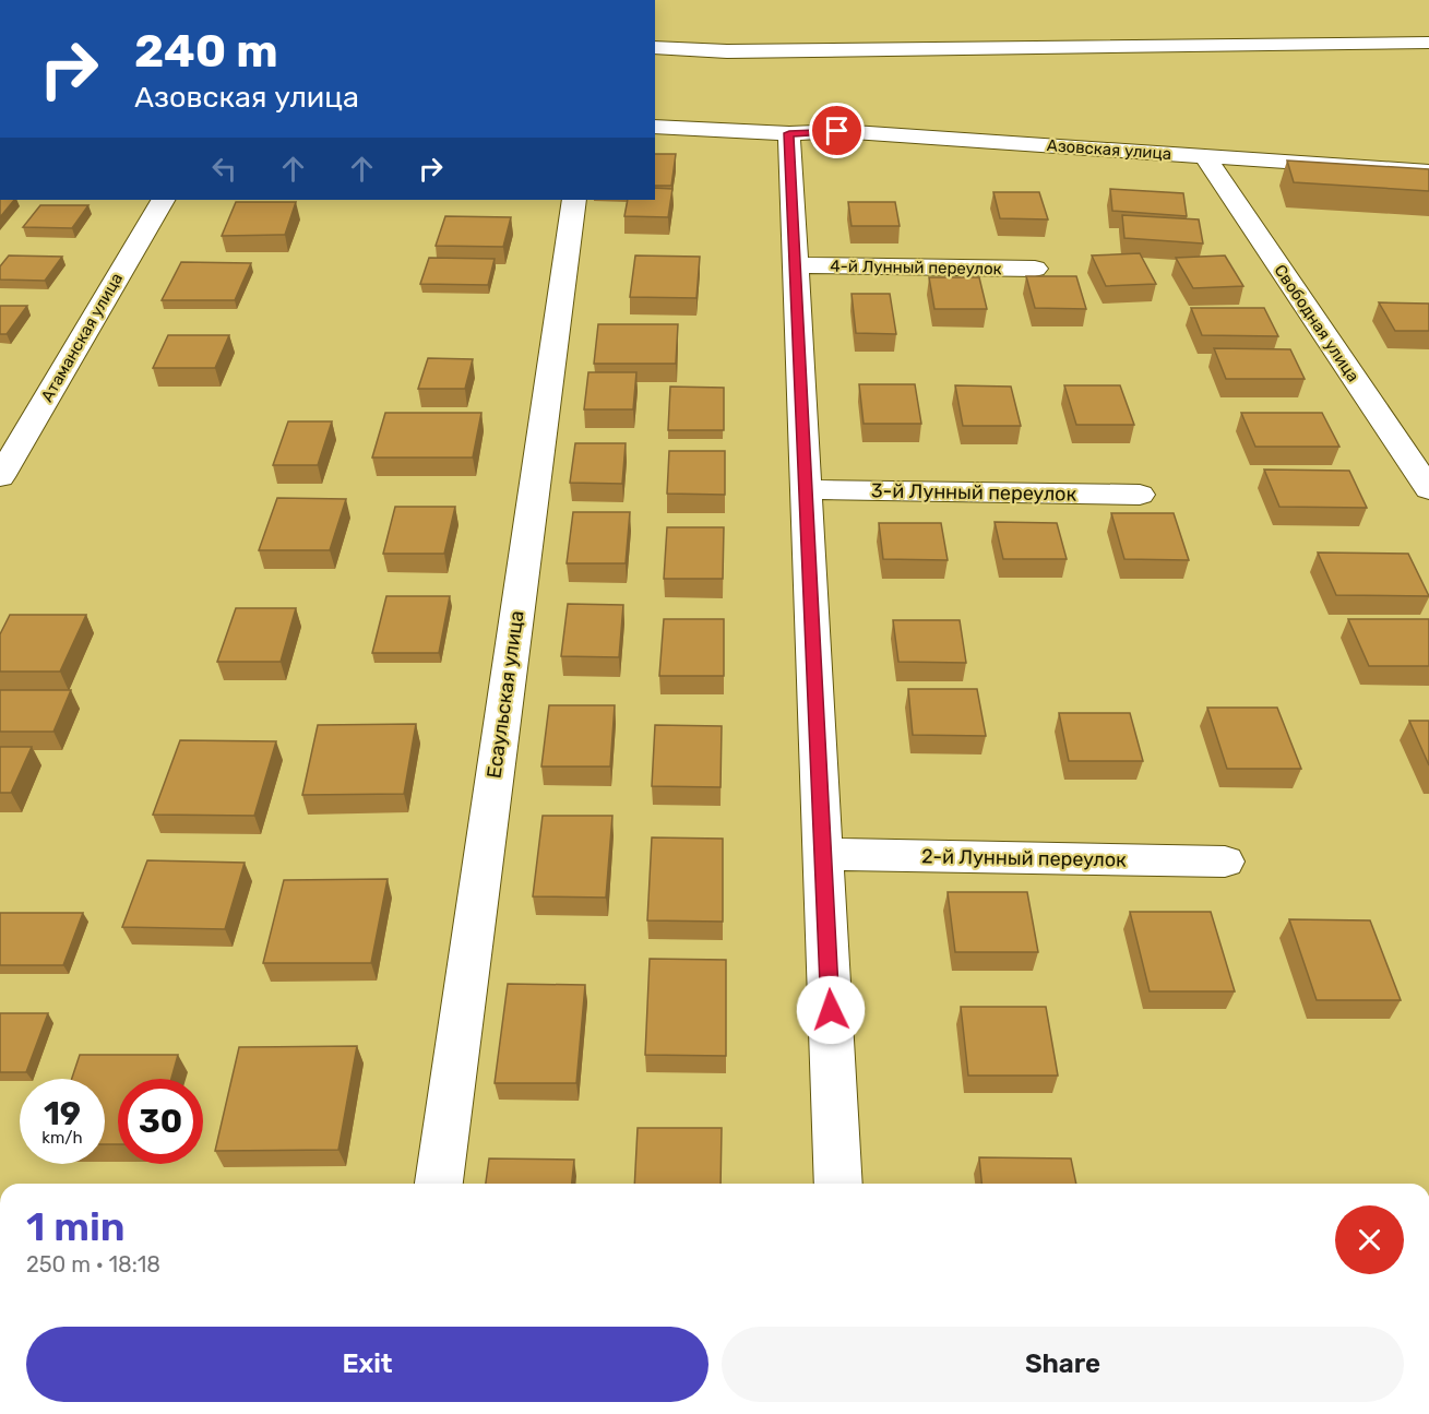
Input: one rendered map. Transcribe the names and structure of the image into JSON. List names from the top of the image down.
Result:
{
  "streets": {
    "street": [
      "Азовская улица",
      "4-й Лунный переулок",
      "Свободная улица",
      "Атаманская улица",
      "3-й Лунный переулок",
      "Есаульская улица",
      "2-й Лунный переулок"
    ]
  },
  "crossings": [
    ["Азовская улица", "Свободная улица"]
  ],
  "page": {
    "turn": ["240 m", "Азовская улица"],
    "speed": "19 km/h",
    "limit": "30",
    "heading": ["1 min", "250 m · 18:18"],
    "buttons": ["Exit", "Share"]
  }
}
